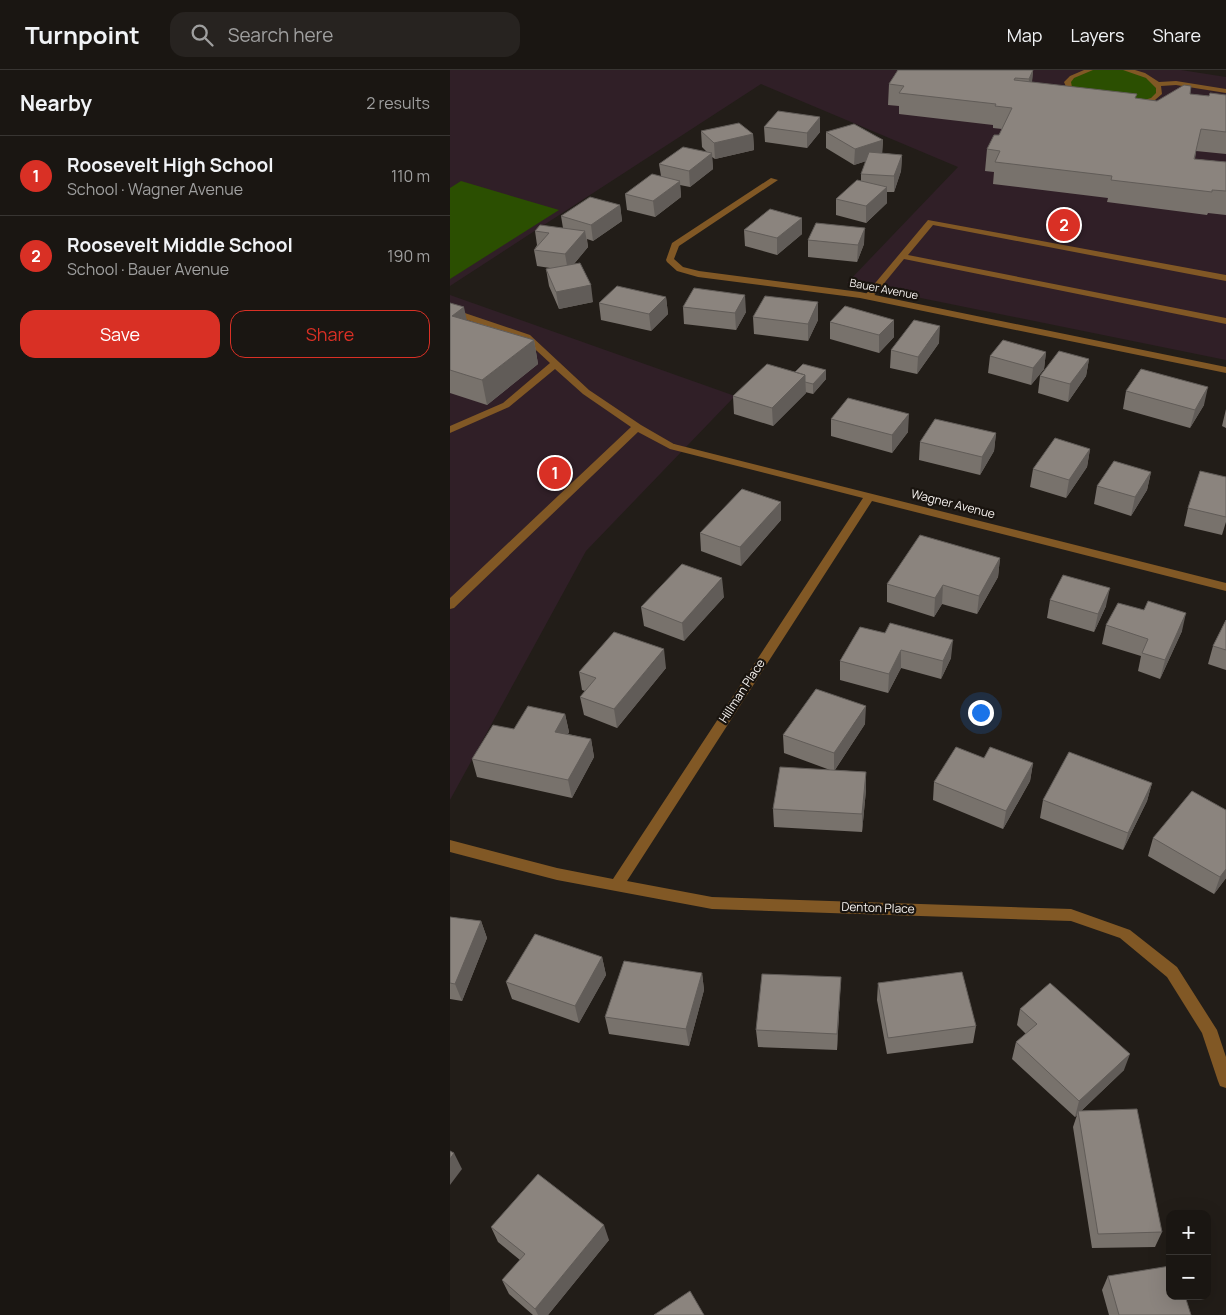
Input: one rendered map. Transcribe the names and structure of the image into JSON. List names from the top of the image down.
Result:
{
  "streets": {
    "street": [
      "Bauer Avenue",
      "Wagner Avenue",
      "Hillman Place",
      "Denton Place"
    ]
  },
  "crossings": [
    ["Wagner Avenue", "Hillman Place"],
    ["Hillman Place", "Denton Place"]
  ],
  "page": {
    "header": "Turnpoint",
    "search": "Search here",
    "nav": ["Map", "Layers", "Share"],
    "heading": ["Nearby", "2 results"],
    "list": [
      {
        "mark": "1",
        "name": "Roosevelt High School",
        "note": "School · Wagner Avenue",
        "value": "110 m"
      },
      {
        "mark": "2",
        "name": "Roosevelt Middle School",
        "note": "School · Bauer Avenue",
        "value": "190 m"
      }
    ],
    "pins": ["2", "1"],
    "buttons": ["Save", "Share"],
    "map_buttons": ["+", "−"]
  }
}
